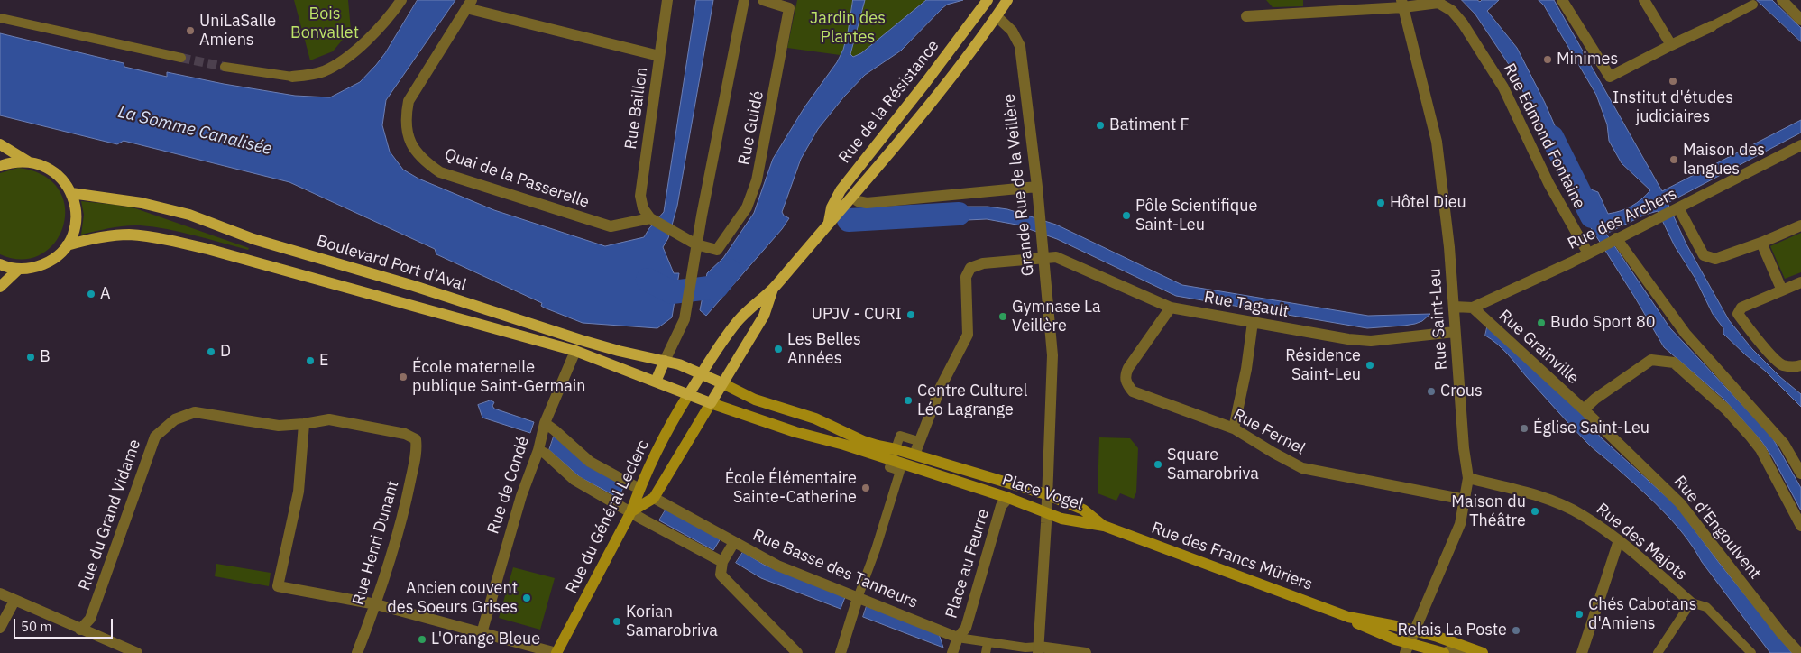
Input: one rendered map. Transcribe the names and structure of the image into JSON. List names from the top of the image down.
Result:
{
  "streets": {
    "main road": [
      "Rue de la Résistance",
      "Boulevard Port d'Aval",
      "Place Vogel",
      "Rue du Général Leclerc",
      "Rue des Francs Mûriers"
    ],
    "street": [
      "Rue Baillon",
      "Rue Guidé",
      "Rue Edmond Fontaine",
      "Quai de la Passerelle",
      "Grande Rue de la Veillère",
      "Rue des Archers",
      "Rue Tagault",
      "Rue Saint-Leu",
      "Rue Grainville",
      "Rue Fernel",
      "Rue de Condé",
      "Rue du Grand Vidame",
      "Rue d'Engoulvent",
      "Rue des Majots",
      "Rue Henri Dunant",
      "Place au Feurre",
      "Rue Basse des Tanneurs"
    ]
  },
  "crossings": [
    ["Rue de la Résistance", "Grande Rue de la Veillère"],
    ["Rue de la Résistance", "Boulevard Port d'Aval"],
    ["Rue de la Résistance", "Place Vogel"],
    ["Rue de la Résistance", "Rue du Général Leclerc"],
    ["Rue Baillon", "Quai de la Passerelle"],
    ["Rue Edmond Fontaine", "Rue des Archers"],
    ["Rue Edmond Fontaine", "Rue Saint-Leu"],
    ["Grande Rue de la Veillère", "Rue Tagault"],
    ["Grande Rue de la Veillère", "Place Vogel"],
    ["Grande Rue de la Veillère", "Place au Feurre"],
    ["Rue des Archers", "Rue Saint-Leu"],
    ["Rue des Archers", "Rue Grainville"],
    ["Boulevard Port d'Aval", "Rue de Condé"],
    ["Boulevard Port d'Aval", "Place Vogel"],
    ["Boulevard Port d'Aval", "Rue du Général Leclerc"],
    ["Rue Tagault", "Rue Saint-Leu"],
    ["Rue Tagault", "Rue Fernel"],
    ["Rue Saint-Leu", "Rue Fernel"],
    ["Rue Saint-Leu", "Rue des Majots"],
    ["Rue Saint-Leu", "Rue des Francs Mûriers"],
    ["Rue Grainville", "Rue d'Engoulvent"],
    ["Place Vogel", "Rue du Général Leclerc"],
    ["Place Vogel", "Rue des Francs Mûriers"],
    ["Place Vogel", "Place au Feurre"],
    ["Rue du Grand Vidame", "Rue Henri Dunant"],
    ["Rue du Général Leclerc", "Rue Basse des Tanneurs"],
    ["Place au Feurre", "Rue Basse des Tanneurs"]
  ],
  "water": ["La Somme Canalisée"],
  "parks": ["Bois Bonvallet", "Jardin des Plantes"],
  "places": [
    "UniLaSalle Amiens",
    "Minimes",
    "Institut d'études judiciaires",
    "Batiment F",
    "Maison des langues",
    "Hôtel Dieu",
    "Pôle Scientifique Saint-Leu",
    "A",
    "UPJV - CURI",
    "Gymnase La Veillère",
    "Budo Sport 80",
    "Les Belles Années",
    "D",
    "B",
    "E",
    "Résidence Saint-Leu",
    "École maternelle publique Saint-Germain",
    "Crous",
    "Centre Culturel Léo Lagrange",
    "Église Saint-Leu",
    "Square Samarobriva",
    "École Élémentaire Sainte-Catherine",
    "Maison du Théâtre",
    "Ancien couvent des Soeurs Grises",
    "Chés Cabotans d'Amiens",
    "Korian Samarobriva",
    "Relais La Poste",
    "L'Orange Bleue"
  ],
  "scale_bar": "50 m"
}
